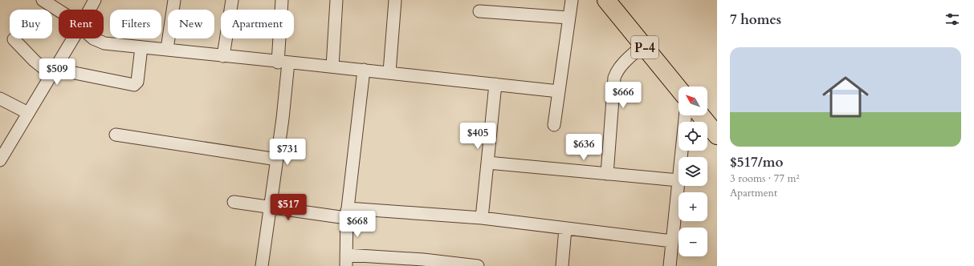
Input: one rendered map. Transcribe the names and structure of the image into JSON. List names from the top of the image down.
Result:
{
  "streets": {
    "main road": ["P-4"]
  },
  "north": "top left",
  "page": {
    "heading": "7 homes",
    "chip": [
      "Buy",
      "Rent",
      "Filters",
      "New",
      "Apartment"
    ],
    "list": [
      {
        "name": "$517/mo",
        "note": "3 rooms · 77 m² · Apartment"
      }
    ],
    "price": [
      "$509",
      "$666",
      "$405",
      "$636",
      "$731",
      "$517",
      "$668"
    ],
    "map_buttons": ["+", "−"]
  }
}
